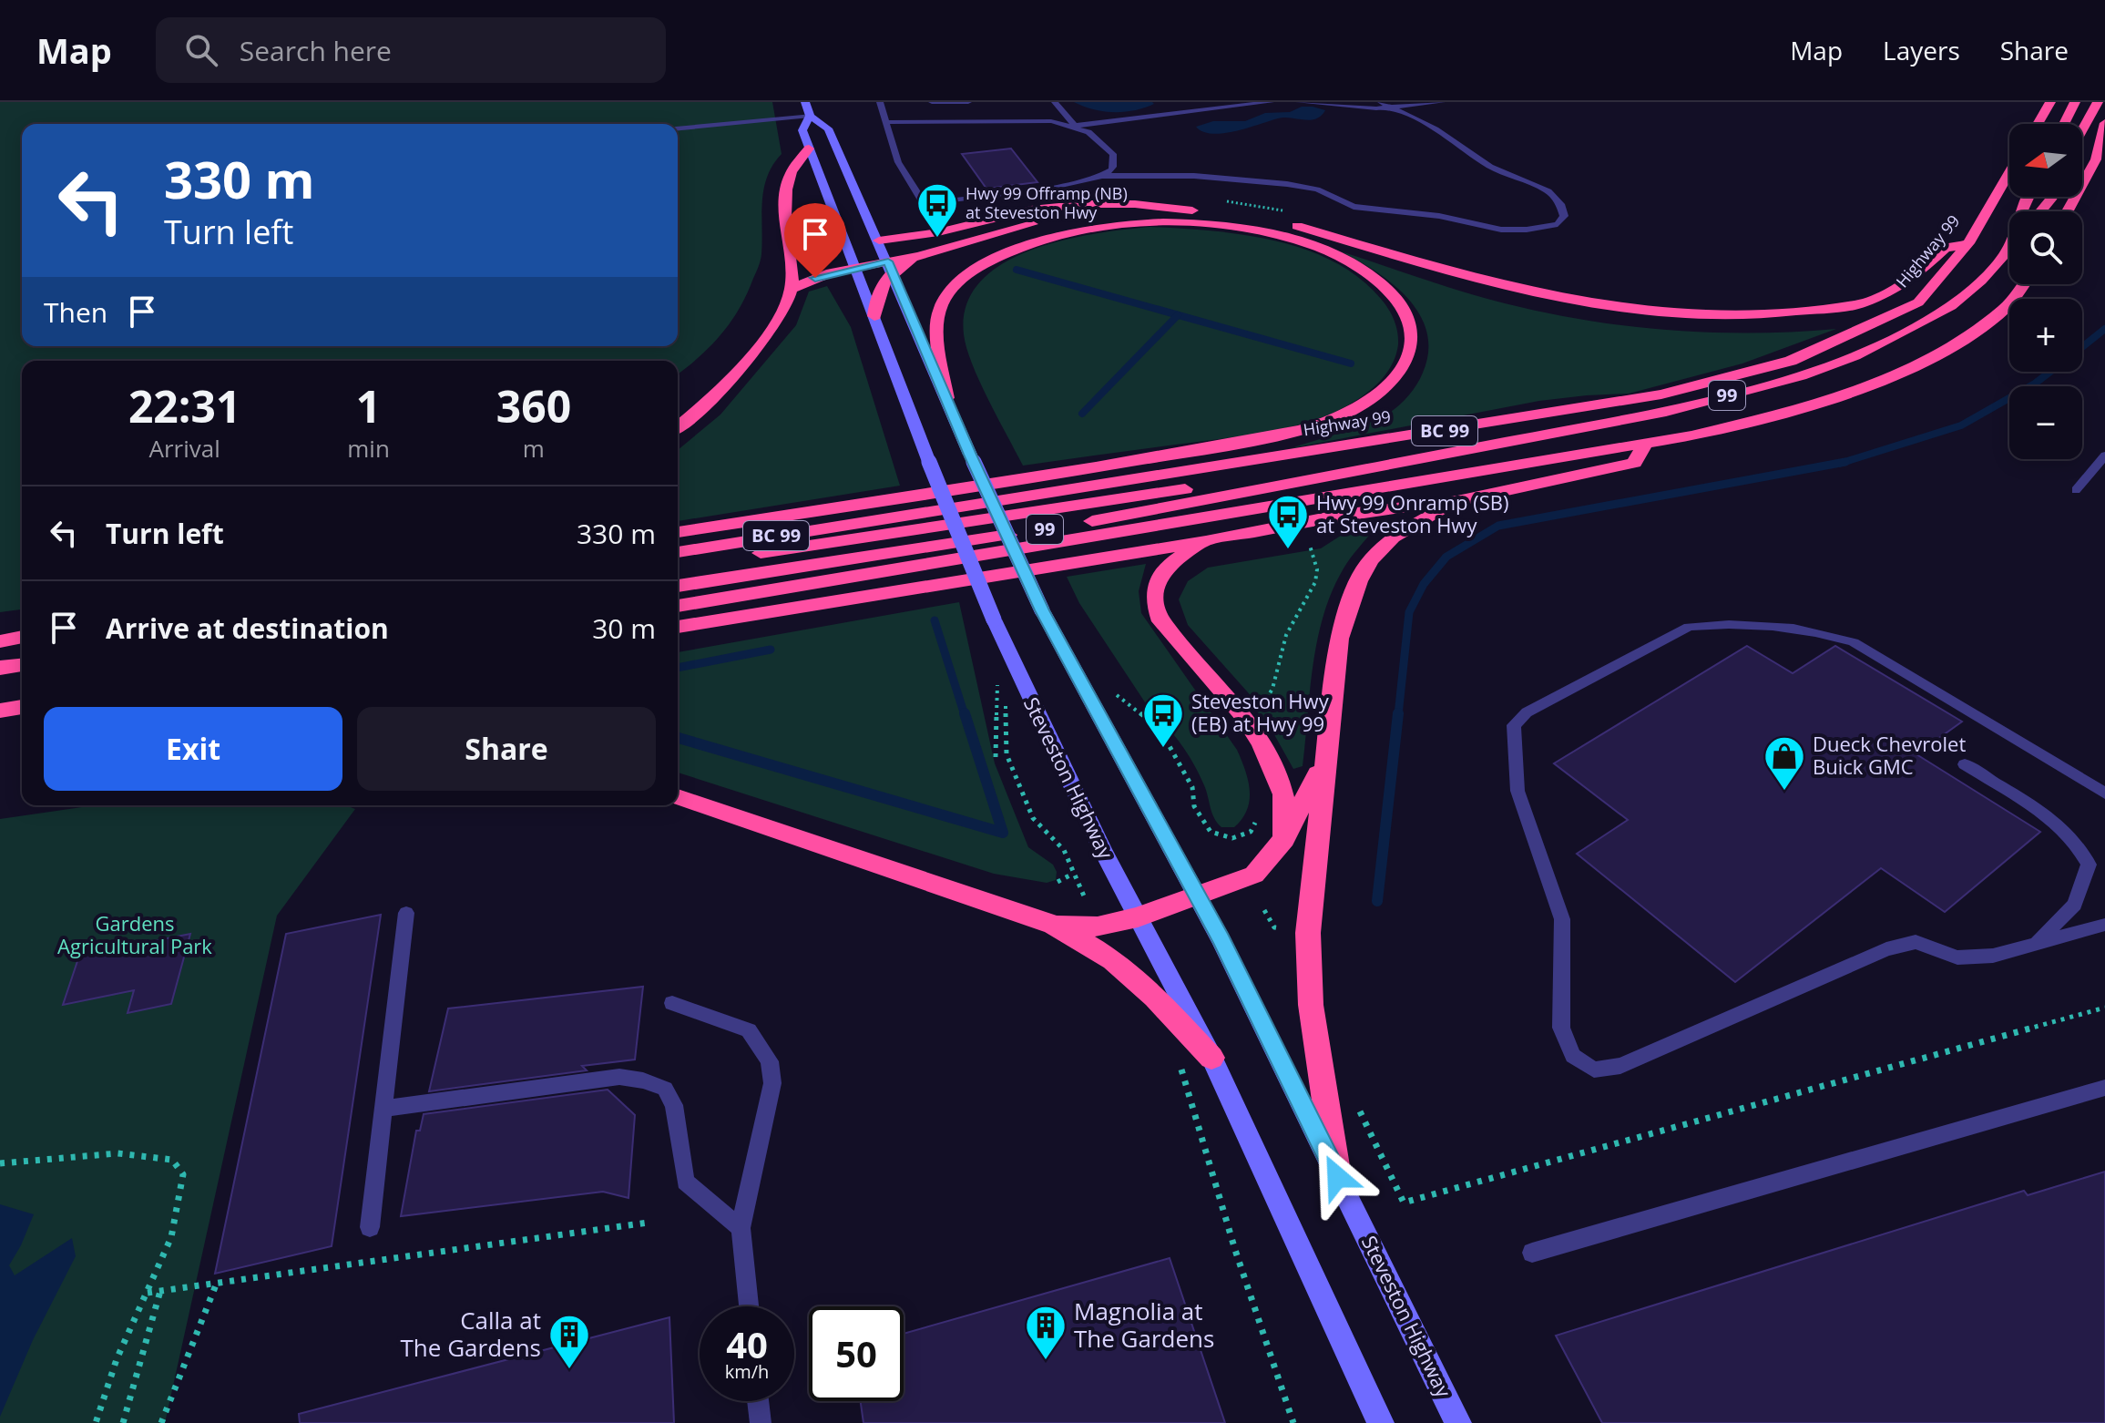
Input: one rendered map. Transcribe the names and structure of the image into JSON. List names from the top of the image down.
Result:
{
  "streets": {
    "highway": ["Highway 99", "99", "BC 99"],
    "main road": ["Steveston Highway"]
  },
  "parks": ["Gardens Agricultural Park"],
  "places": {
    "bus stop": ["Hwy 99 Offramp (NB) at Steveston Hwy", "Hwy 99 Onramp (SB) at Steveston Hwy", "Steveston Hwy (EB) at Hwy 99"],
    "shop": ["Dueck Chevrolet Buick GMC"],
    "building": ["Magnolia at The Gardens", "Calla at The Gardens"]
  },
  "north": "left",
  "page": {
    "header": "Map",
    "search": "Search here",
    "nav": ["Map", "Layers", "Share"],
    "map_buttons": ["+", "−"],
    "turn": ["330 m", "Turn left"],
    "then": "Then",
    "eta": [
      "22:31",
      "Arrival",
      "1",
      "min",
      "360",
      "m"
    ],
    "list": [
      {
        "name": "Turn left",
        "value": "330 m"
      },
      {
        "name": "Arrive at destination",
        "value": "30 m"
      }
    ],
    "buttons": ["Exit", "Share"],
    "speed": "40 km/h",
    "limit": "50"
  }
}
